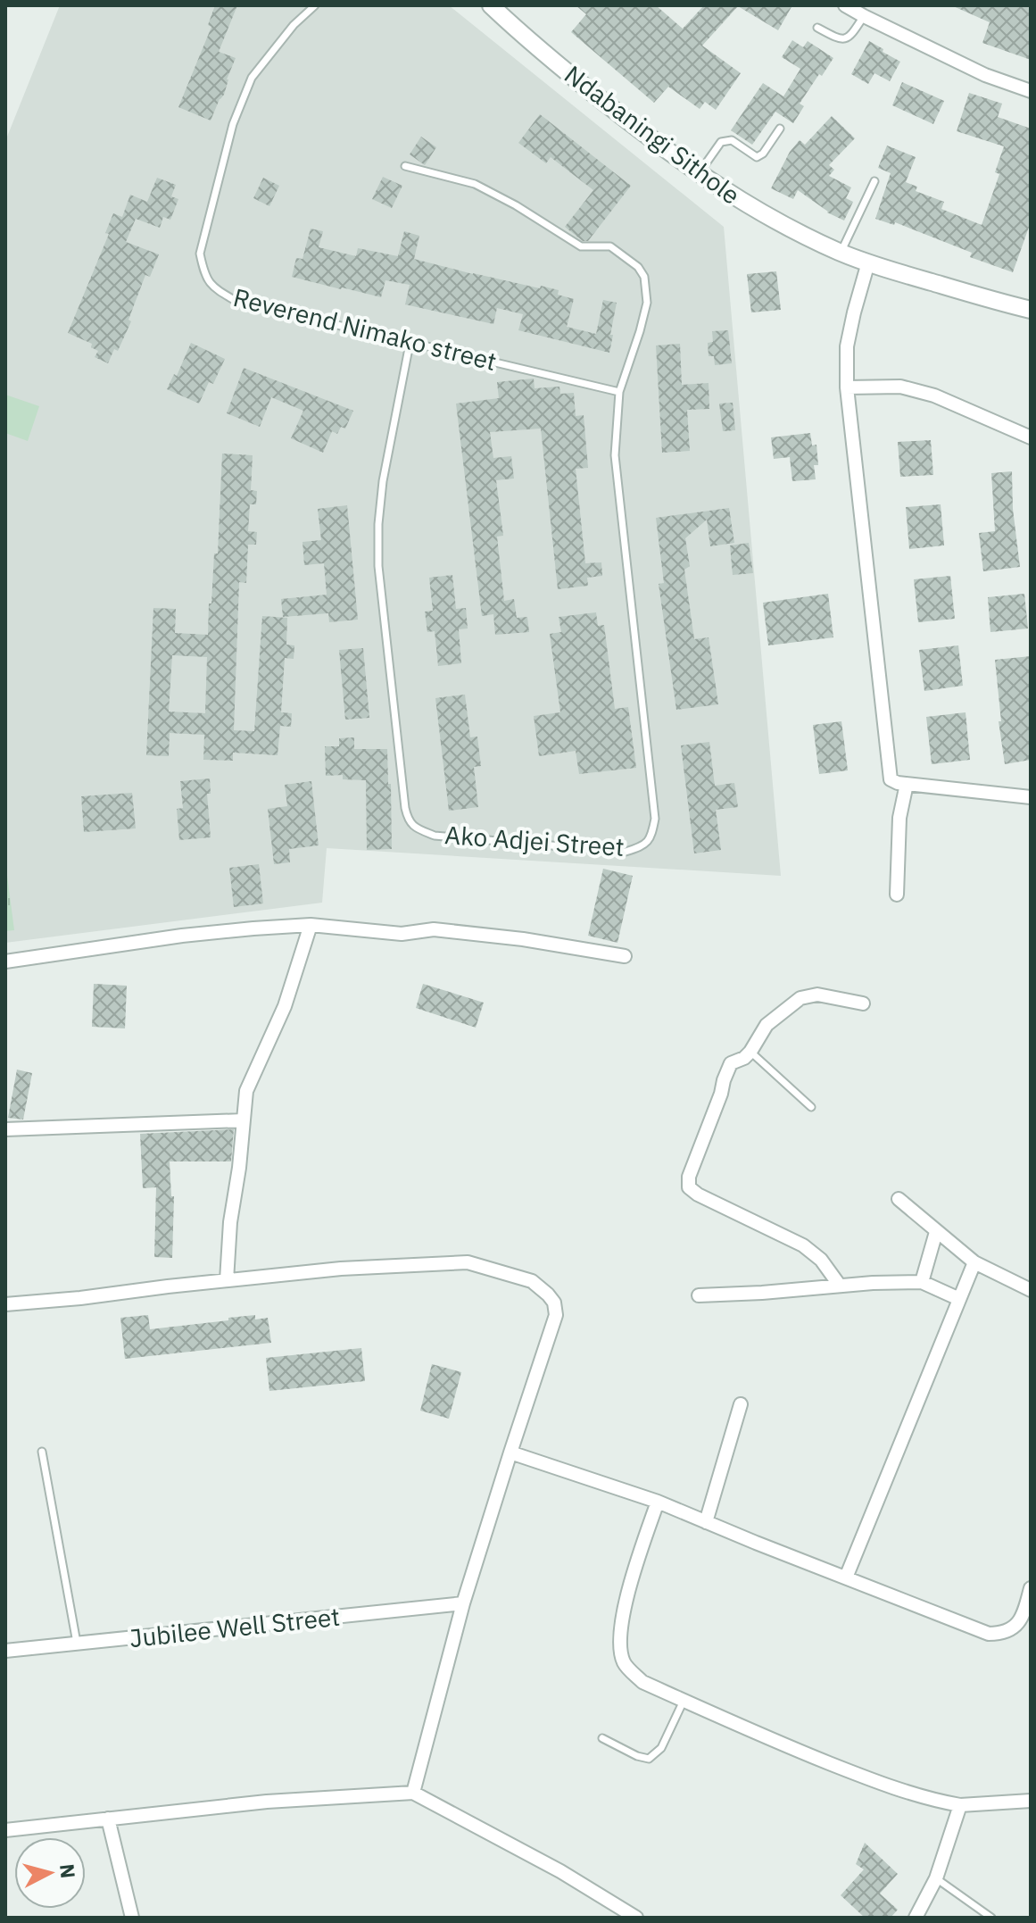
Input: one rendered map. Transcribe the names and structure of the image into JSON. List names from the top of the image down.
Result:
{
  "streets": {
    "street": ["Ndabaningi Sithole", "Jubilee Well Street"],
    "lane": ["Reverend Nimako street", "Ako Adjei Street"]
  },
  "crossings": [
    ["Reverend Nimako street", "Ako Adjei Street"]
  ],
  "north": "right"
}
